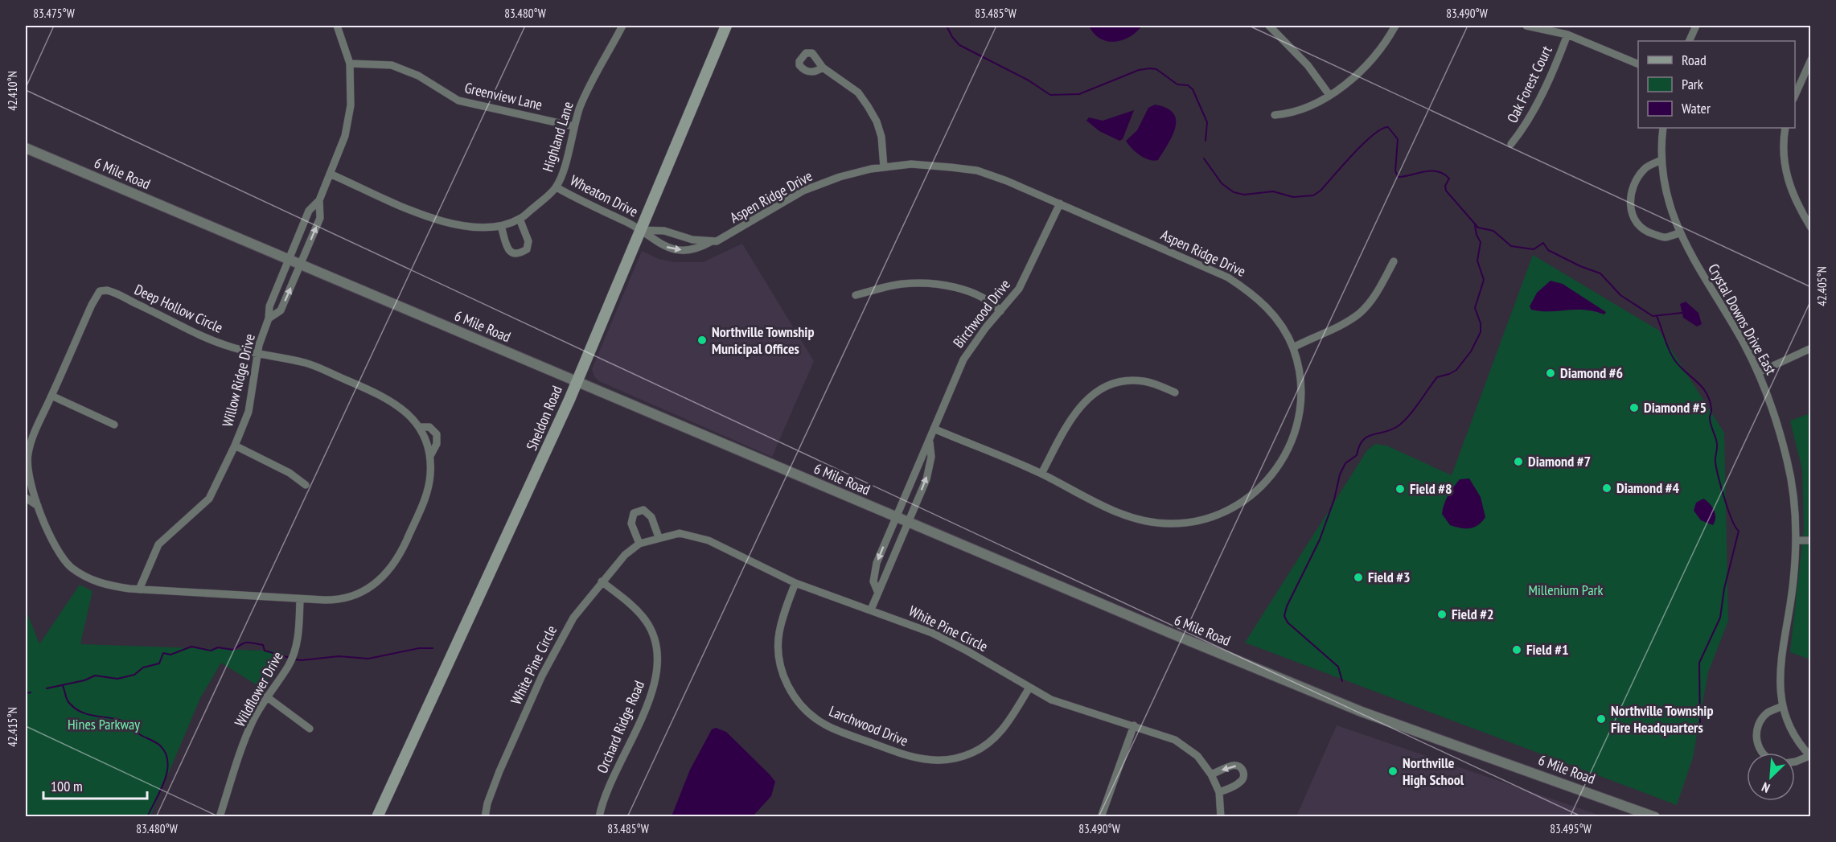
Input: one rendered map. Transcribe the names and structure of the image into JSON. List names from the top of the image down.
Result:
{
  "streets": {
    "main road": ["Sheldon Road"],
    "street": [
      "Oak Forest Court",
      "Greenview Lane",
      "Highland Lane",
      "6 Mile Road",
      "Wheaton Drive",
      "Aspen Ridge Drive",
      "Deep Hollow Circle",
      "Birchwood Drive",
      "Crystal Downs Drive East",
      "Willow Ridge Drive",
      "White Pine Circle",
      "Wildflower Drive",
      "Larchwood Drive",
      "Orchard Ridge Road"
    ]
  },
  "crossings": [
    ["Greenview Lane", "Highland Lane"],
    ["Highland Lane", "Wheaton Drive"],
    ["6 Mile Road", "Birchwood Drive"],
    ["6 Mile Road", "Willow Ridge Drive"],
    ["6 Mile Road", "Sheldon Road"],
    ["Wheaton Drive", "Aspen Ridge Drive"],
    ["Wheaton Drive", "Sheldon Road"],
    ["Aspen Ridge Drive", "Birchwood Drive"],
    ["Aspen Ridge Drive", "Sheldon Road"],
    ["Deep Hollow Circle", "Willow Ridge Drive"],
    ["Deep Hollow Circle", "Wildflower Drive"],
    ["White Pine Circle", "Larchwood Drive"],
    ["White Pine Circle", "Orchard Ridge Road"]
  ],
  "parks": ["Millenium Park", "Hines Parkway"],
  "places": [
    "Northville Township Municipal Offices",
    "Diamond #6",
    "Diamond #5",
    "Diamond #7",
    "Diamond #4",
    "Field #8",
    "Field #3",
    "Field #2",
    "Field #1",
    "Northville Township Fire Headquarters",
    "Northville High School"
  ],
  "legend": ["Road", "Park", "Water"],
  "scale_bar": "100 m",
  "north": "bottom left",
  "coordinates": [
    "83.475°W",
    "83.480°W",
    "83.485°W",
    "83.490°W",
    "42.410°N",
    "42.405°N",
    "42.415°N",
    "83.495°W"
  ]
}
